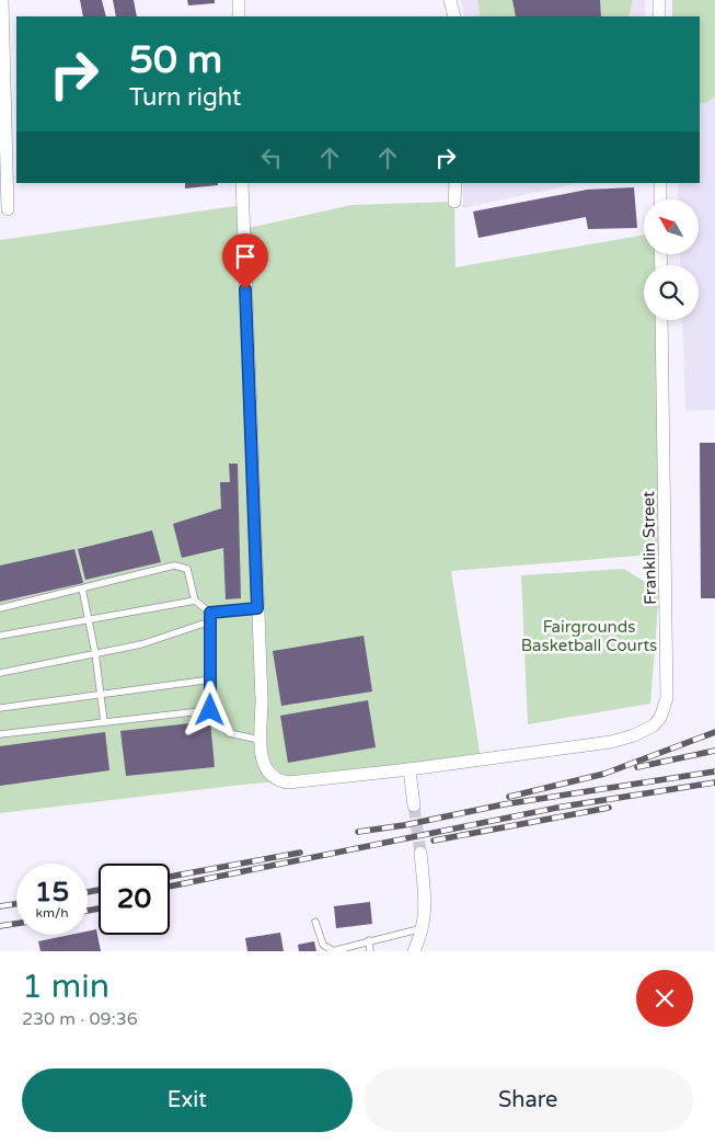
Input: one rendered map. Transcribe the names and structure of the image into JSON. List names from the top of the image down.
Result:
{
  "streets": {
    "street": ["Franklin Street"]
  },
  "parks": ["Fairgrounds Basketball Courts"],
  "north": "top left",
  "page": {
    "turn": ["50 m", "Turn right"],
    "speed": "15 km/h",
    "limit": "20",
    "heading": ["1 min", "230 m · 09:36"],
    "buttons": ["Exit", "Share"]
  }
}
